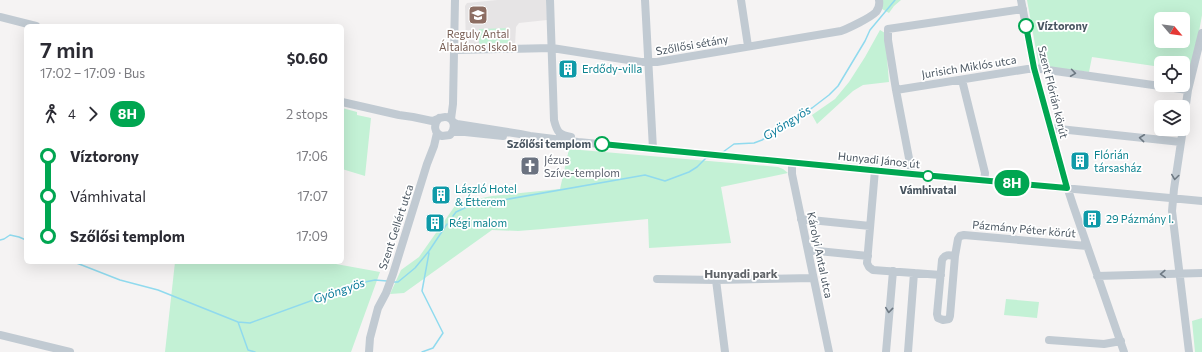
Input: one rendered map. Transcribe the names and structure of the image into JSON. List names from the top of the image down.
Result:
{
  "streets": {
    "street": [
      "Szőllősi sétány",
      "Jurisich Miklós utca",
      "Szent Flórián körút",
      "Hunyadi János út",
      "Szent Gellért utca",
      "Pázmány Péter körút",
      "Károlyi Antal utca"
    ]
  },
  "crossings": [
    ["Jurisich Miklós utca", "Szent Flórián körút"],
    ["Szent Flórián körút", "Hunyadi János út"],
    ["Szent Flórián körút", "Pázmány Péter körút"],
    ["Hunyadi János út", "Szent Gellért utca"],
    ["Hunyadi János út", "Pázmány Péter körút"],
    ["Hunyadi János út", "Károlyi Antal utca"]
  ],
  "districts": ["Hunyadi park"],
  "water": ["Gyöngyös"],
  "places": {
    "school or university": ["Reguly Antal Általános Iskola"],
    "other": ["Víztorony", "Szőlősi templom", "Vámhivatal"],
    "building": [
      "Erdődy-villa",
      "Flórián társasház",
      "László Hotel & Étterem",
      "29 Pázmány I.",
      "Régi malom"
    ],
    "church": ["Jézus Szíve-templom"]
  },
  "lines": ["bus line 8H"],
  "north": "bottom right",
  "page": {
    "on_map": "8H",
    "heading": ["7 min", "17:02 – 17:09 · Bus", "$0.60"],
    "legs": ["4", "8H", "2 stops"],
    "list": [
      {
        "name": "Víztorony",
        "value": "17:06"
      },
      {
        "name": "Vámhivatal",
        "value": "17:07"
      },
      {
        "name": "Szőlősi templom",
        "value": "17:09"
      }
    ]
  }
}
